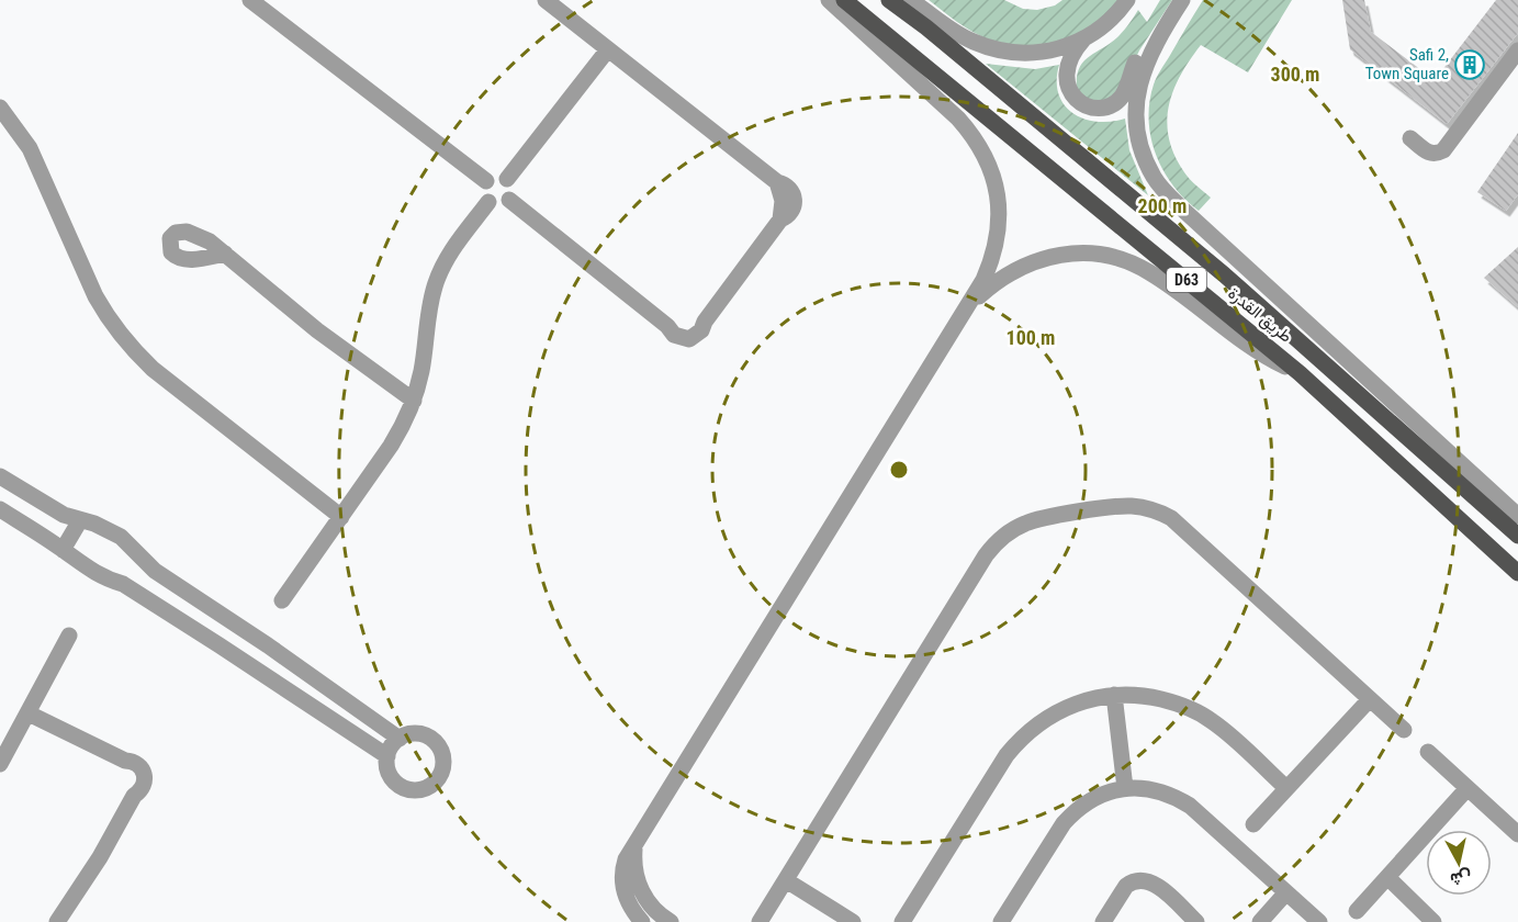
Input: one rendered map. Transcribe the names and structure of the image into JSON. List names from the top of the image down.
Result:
{
  "streets": {
    "main road": ["D63", "طريق القدرة"]
  },
  "places": {
    "building": ["Safi 2, Town Square"]
  },
  "north": "bottom",
  "rings": ["300 m", "200 m", "100 m"]
}
